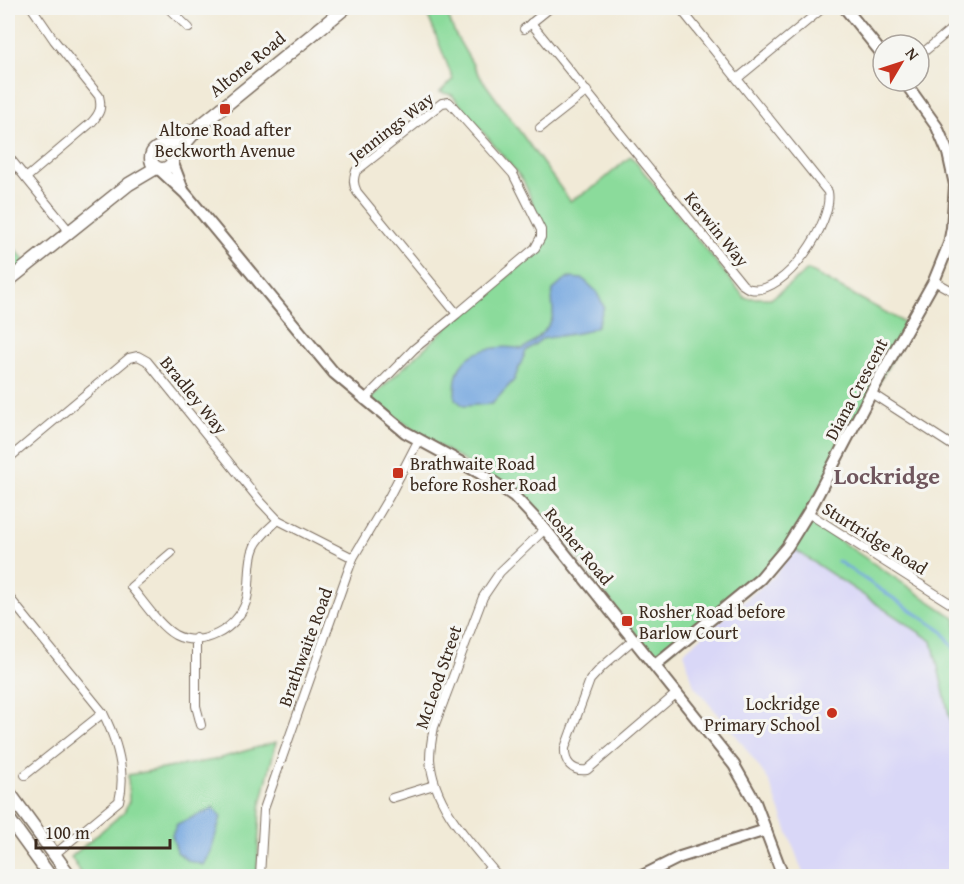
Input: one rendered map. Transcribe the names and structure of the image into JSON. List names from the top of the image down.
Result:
{
  "streets": {
    "main road": ["Altone Road"],
    "street": [
      "Jennings Way",
      "Kerwin Way",
      "Diana Crescent",
      "Bradley Way",
      "Sturtridge Road",
      "Rosher Road",
      "Brathwaite Road",
      "McLeod Street"
    ]
  },
  "crossings": [
    ["Altone Road", "Rosher Road"],
    ["Jennings Way", "Rosher Road"],
    ["Diana Crescent", "Sturtridge Road"],
    ["Diana Crescent", "Rosher Road"],
    ["Bradley Way", "Brathwaite Road"],
    ["Rosher Road", "Brathwaite Road"],
    ["Rosher Road", "McLeod Street"]
  ],
  "districts": ["Lockridge"],
  "places": {
    "transit": ["Altone Road after Beckworth Avenue", "Brathwaite Road before Rosher Road", "Rosher Road before Barlow Court"],
    "other": ["Lockridge Primary School"]
  },
  "scale_bar": "100 m",
  "north": "top right"
}
